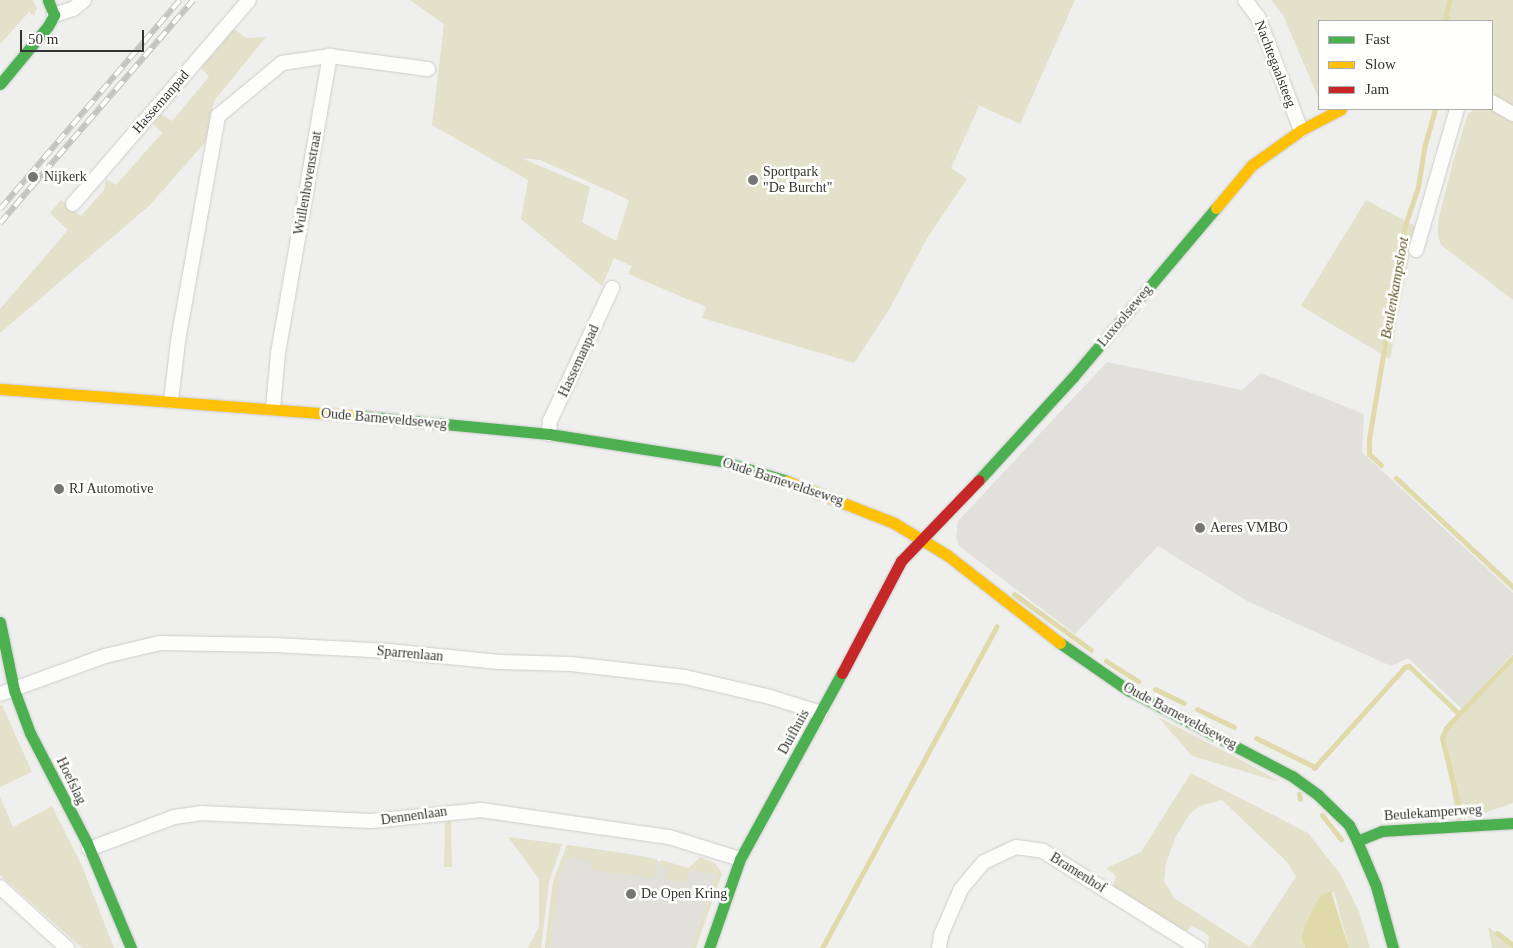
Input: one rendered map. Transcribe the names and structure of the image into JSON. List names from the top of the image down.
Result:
{
  "streets": {
    "street": [
      "Nachtegaalsteeg",
      "Hassemanpad",
      "Wullenhovenstraat",
      "Luxoolseweg",
      "Oude Barneveldseweg",
      "Sparrenlaan",
      "Duifhuis",
      "Hoefslag",
      "Beulekamperweg",
      "Dennenlaan",
      "Bramenhof"
    ]
  },
  "crossings": [
    ["Nachtegaalsteeg", "Luxoolseweg"],
    ["Hassemanpad", "Oude Barneveldseweg"],
    ["Wullenhovenstraat", "Oude Barneveldseweg"],
    ["Luxoolseweg", "Oude Barneveldseweg"],
    ["Luxoolseweg", "Duifhuis"],
    ["Oude Barneveldseweg", "Duifhuis"],
    ["Oude Barneveldseweg", "Beulekamperweg"],
    ["Sparrenlaan", "Duifhuis"],
    ["Sparrenlaan", "Hoefslag"],
    ["Duifhuis", "Dennenlaan"],
    ["Hoefslag", "Dennenlaan"]
  ],
  "water": ["Beulenkampsloot"],
  "places": [
    "Nijkerk",
    "Sportpark \"De Burcht\"",
    "RJ Automotive",
    "Aeres VMBO",
    "De Open Kring"
  ],
  "legend": ["Fast", "Slow", "Jam"],
  "scale_bar": "50 m"
}
